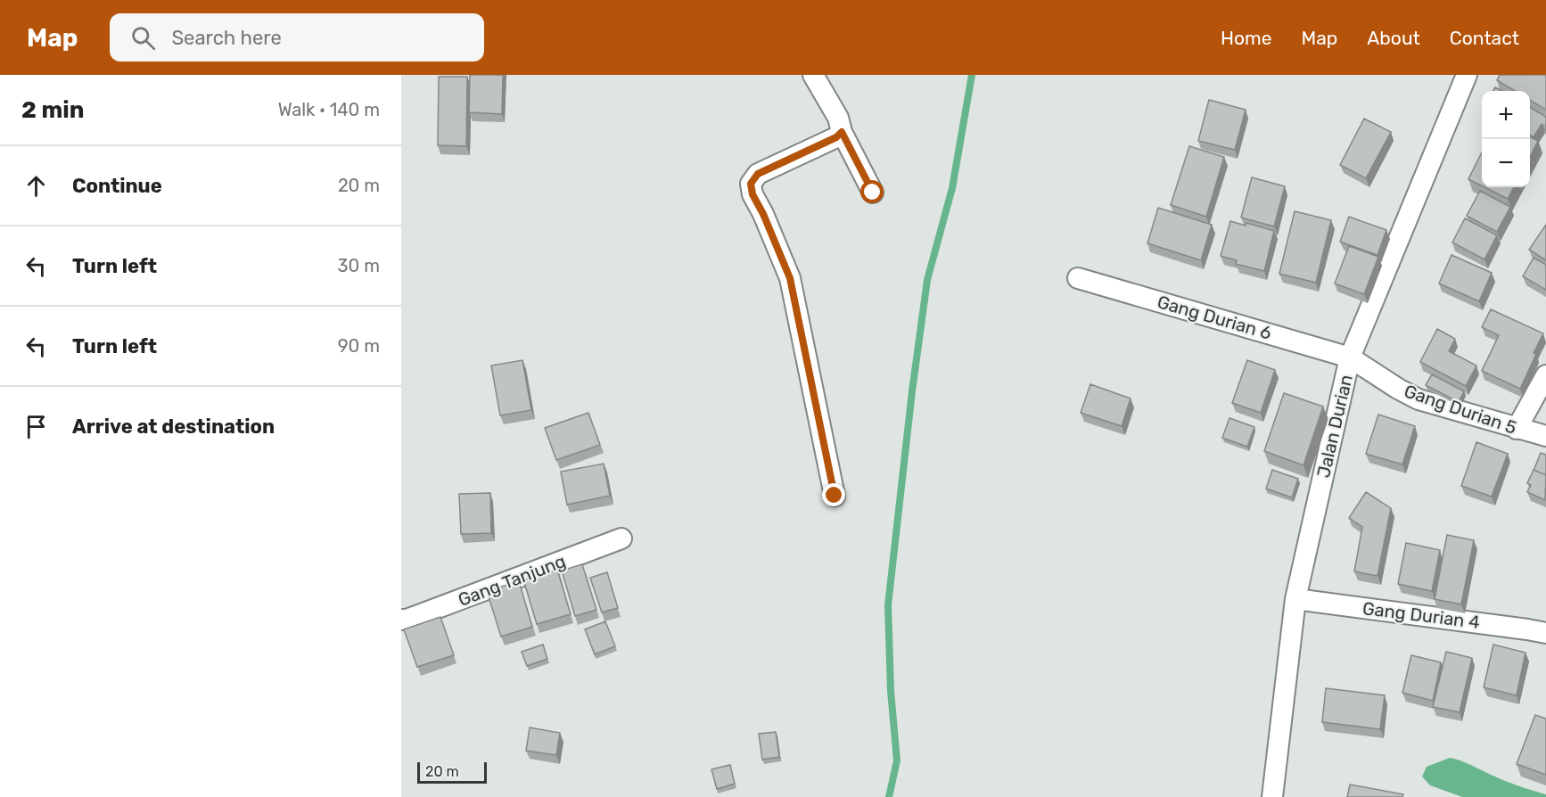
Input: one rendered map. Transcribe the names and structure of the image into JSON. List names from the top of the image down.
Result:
{
  "streets": {
    "street": [
      "Gang Durian 6",
      "Gang Durian 5",
      "Jalan Durian",
      "Gang Tanjung",
      "Gang Durian 4"
    ]
  },
  "crossings": [
    ["Gang Durian 6", "Gang Durian 5"],
    ["Gang Durian 6", "Jalan Durian"],
    ["Gang Durian 5", "Jalan Durian"],
    ["Jalan Durian", "Gang Durian 4"]
  ],
  "scale_bar": "20 m",
  "page": {
    "header": "Map",
    "search": "Search here",
    "nav": [
      "Home",
      "Map",
      "About",
      "Contact"
    ],
    "heading": ["2 min", "Walk · 140 m"],
    "map_buttons": ["+", "−"],
    "list": [
      ["Continue", "20 m"],
      ["Turn left", "30 m"],
      ["Turn left", "90 m"],
      "Arrive at destination"
    ],
    "scale": "20 m"
  }
}
